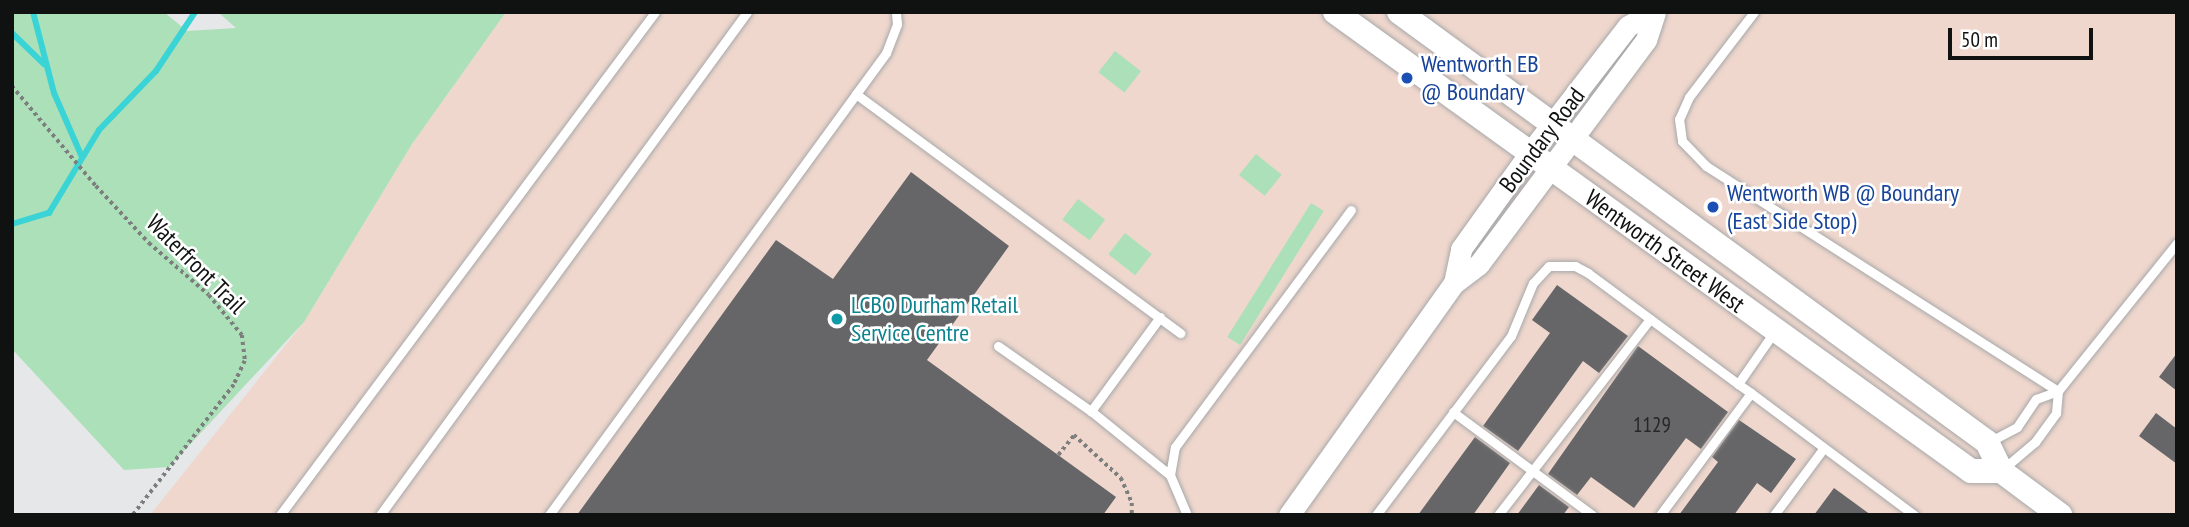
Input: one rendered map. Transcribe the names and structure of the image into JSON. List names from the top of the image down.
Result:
{
  "streets": {
    "main road": ["Wentworth Street West"],
    "street": ["Boundary Road"],
    "path": ["Waterfront Trail"]
  },
  "crossings": [
    ["Boundary Road", "Wentworth Street West"]
  ],
  "places": ["Wentworth EB @ Boundary", "Wentworth WB @ Boundary (East Side Stop)", "LCBO Durham Retail Service Centre"],
  "house_numbers": ["1129"],
  "scale_bar": "50 m"
}
